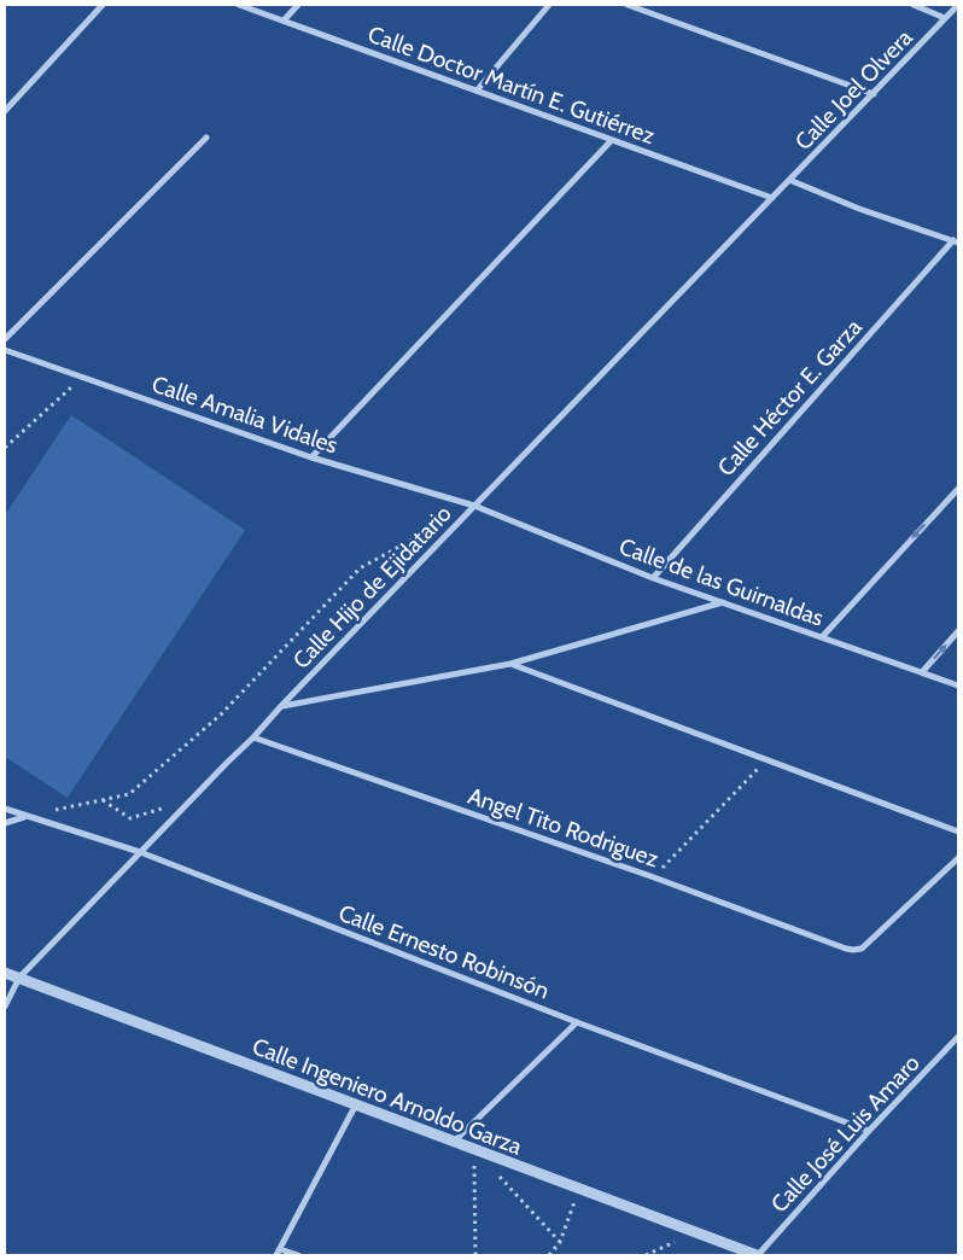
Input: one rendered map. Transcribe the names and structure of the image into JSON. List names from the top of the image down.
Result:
{
  "streets": {
    "street": [
      "Calle Doctor Martín E. Gutiérrez",
      "Calle Joel Olvera",
      "Calle Héctor E. Garza",
      "Calle Amalia Vidales",
      "Calle de las Guirnaldas",
      "Calle Hijo de Ejidatario",
      "Angel Tito Rodriguez",
      "Calle Ernesto Robinsón",
      "Calle Ingeniero Arnoldo Garza",
      "Calle José Luis Amaro"
    ]
  },
  "crossings": [
    ["Calle Doctor Martín E. Gutiérrez", "Calle Joel Olvera"],
    ["Calle Doctor Martín E. Gutiérrez", "Calle Hijo de Ejidatario"],
    ["Calle Joel Olvera", "Calle Hijo de Ejidatario"],
    ["Calle Héctor E. Garza", "Calle de las Guirnaldas"],
    ["Calle Amalia Vidales", "Calle de las Guirnaldas"],
    ["Calle Amalia Vidales", "Calle Hijo de Ejidatario"],
    ["Calle de las Guirnaldas", "Calle Hijo de Ejidatario"],
    ["Calle Hijo de Ejidatario", "Angel Tito Rodriguez"],
    ["Calle Hijo de Ejidatario", "Calle Ernesto Robinsón"],
    ["Calle Hijo de Ejidatario", "Calle Ingeniero Arnoldo Garza"],
    ["Calle Ernesto Robinsón", "Calle José Luis Amaro"],
    ["Calle Ingeniero Arnoldo Garza", "Calle José Luis Amaro"]
  ]
}
